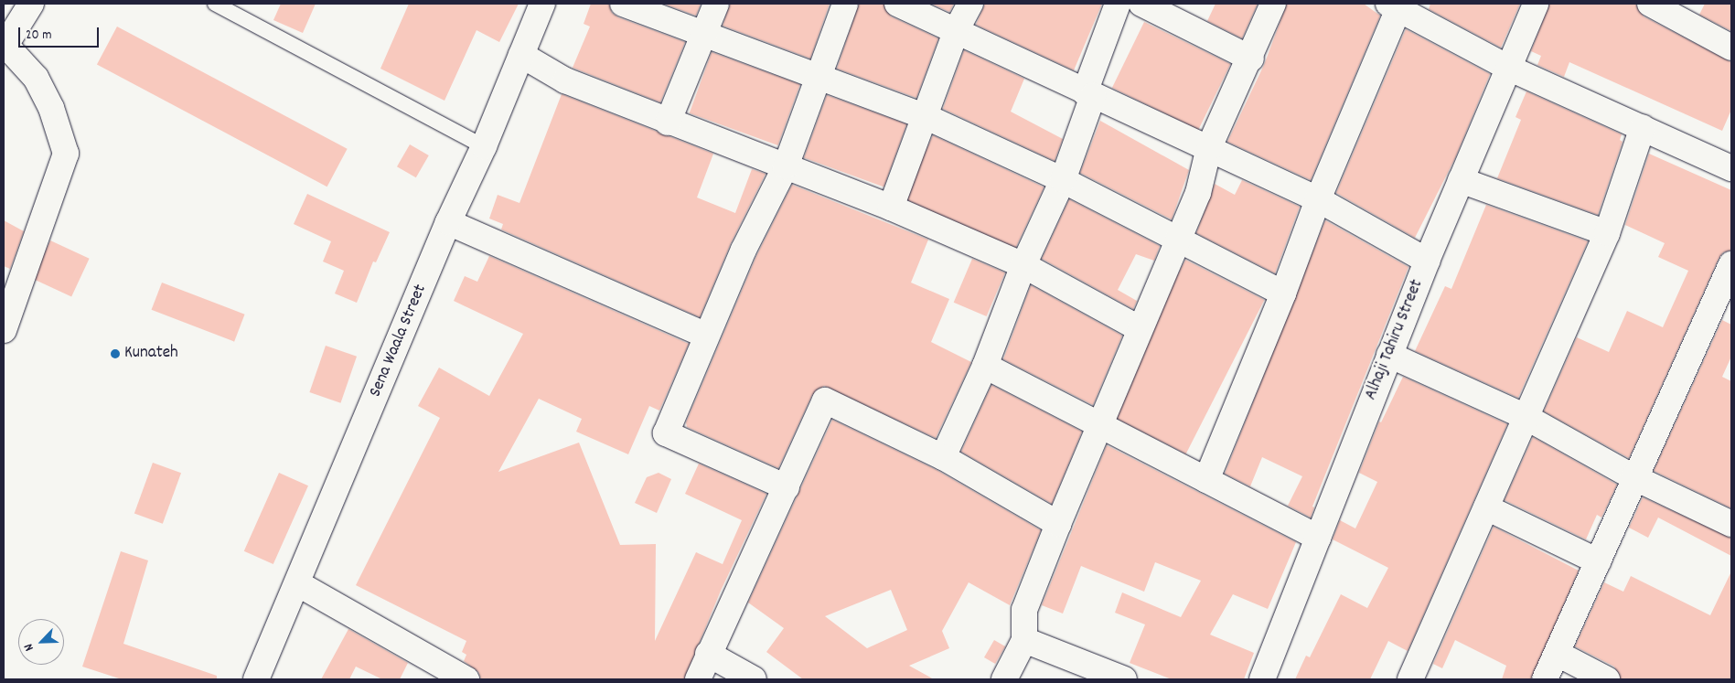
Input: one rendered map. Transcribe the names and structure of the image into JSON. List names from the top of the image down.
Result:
{
  "streets": {
    "street": ["Alhaji Tahiru Street", "Sena Waala Street"]
  },
  "places": ["Kunateh"],
  "scale_bar": "20 m",
  "north": "bottom left"
}
